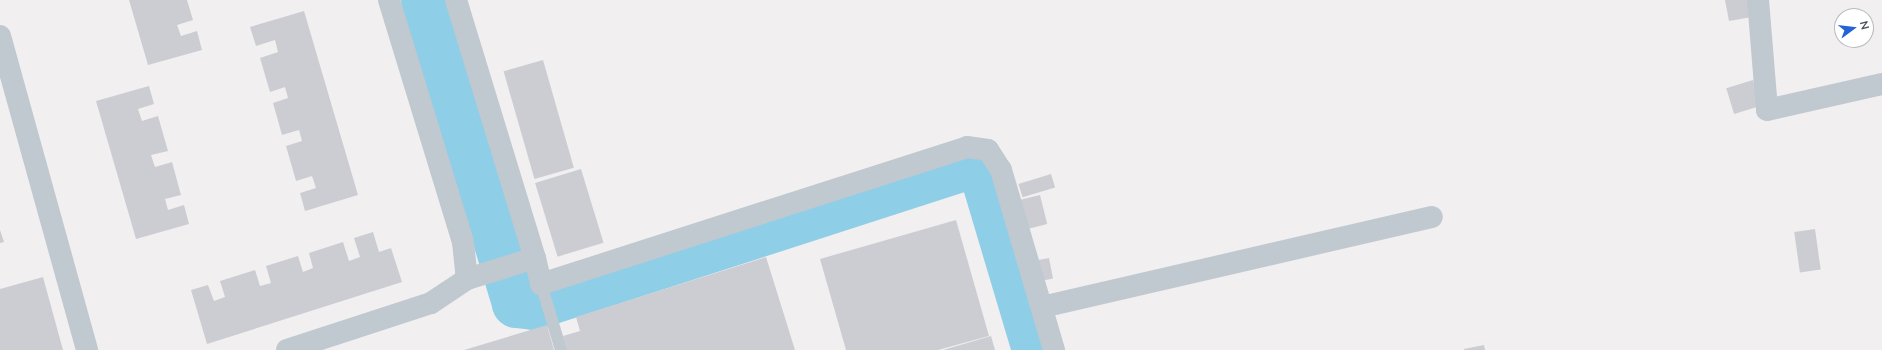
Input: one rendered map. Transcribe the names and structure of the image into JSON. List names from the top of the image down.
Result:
{
  "north": "right"
}
